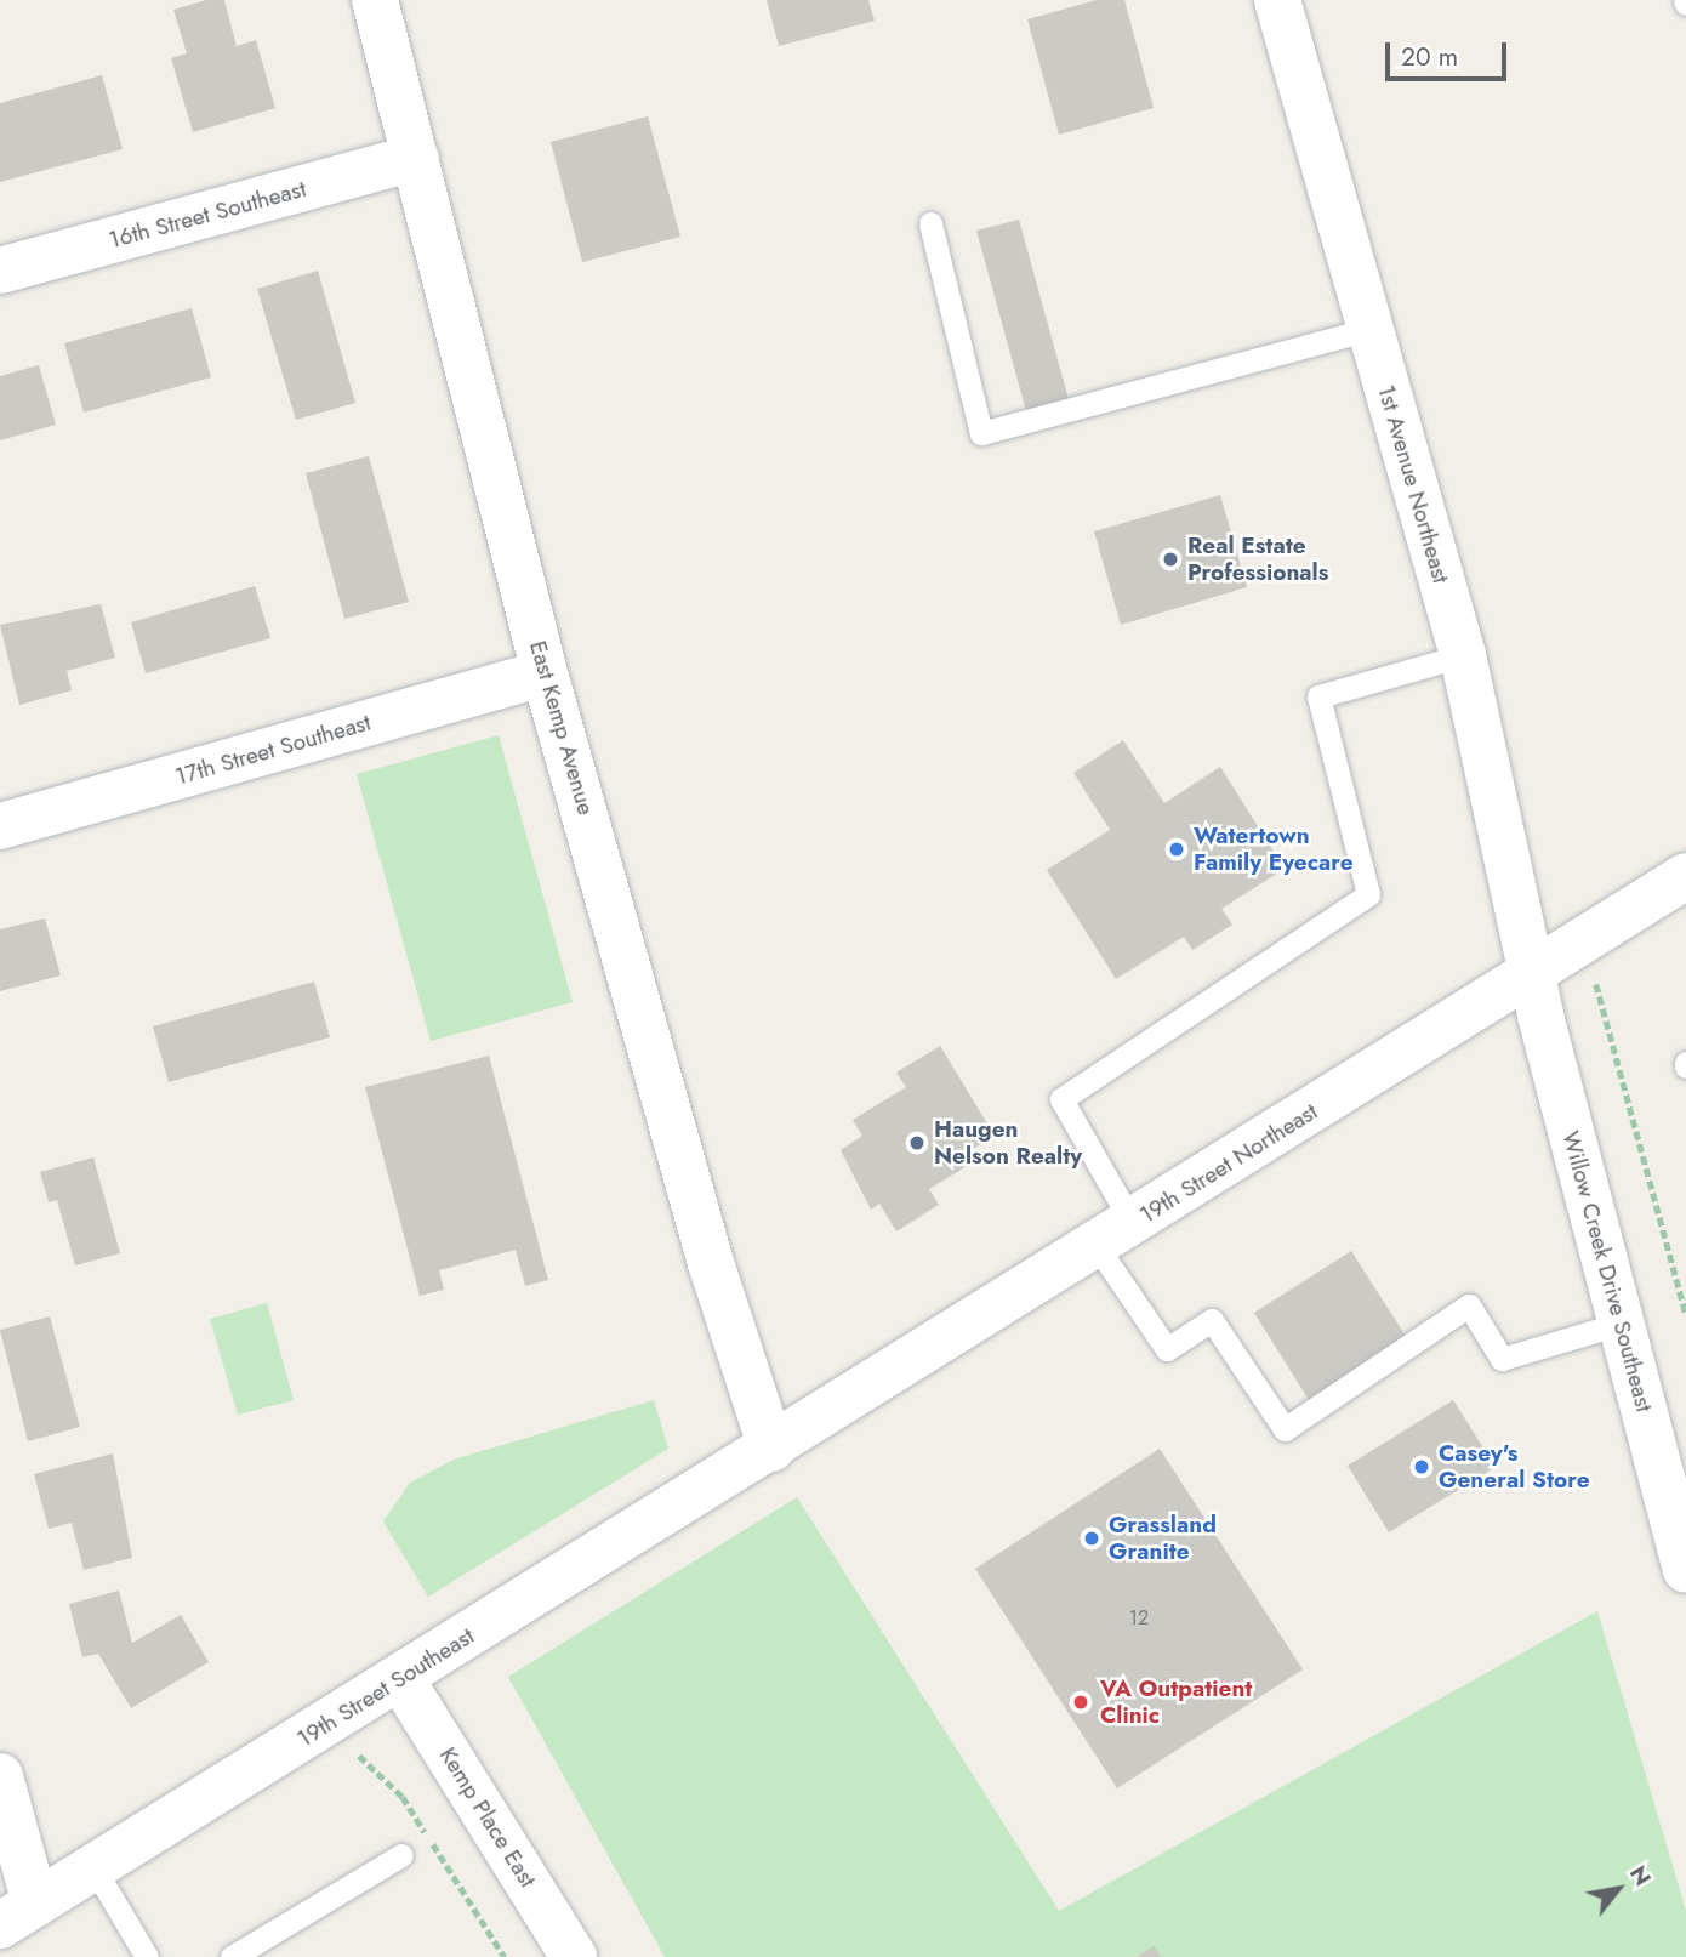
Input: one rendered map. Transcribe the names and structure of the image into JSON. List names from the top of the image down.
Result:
{
  "streets": {
    "main road": [
      "16th Street Southeast",
      "1st Avenue Northeast",
      "East Kemp Avenue",
      "17th Street Southeast",
      "19th Street Northeast",
      "Willow Creek Drive Southeast",
      "19th Street Southeast",
      "Kemp Place East"
    ]
  },
  "crossings": [
    ["16th Street Southeast", "East Kemp Avenue"],
    ["1st Avenue Northeast", "19th Street Northeast"],
    ["1st Avenue Northeast", "Willow Creek Drive Southeast"],
    ["East Kemp Avenue", "17th Street Southeast"],
    ["East Kemp Avenue", "19th Street Northeast"],
    ["East Kemp Avenue", "19th Street Southeast"],
    ["19th Street Northeast", "Willow Creek Drive Southeast"],
    ["19th Street Northeast", "19th Street Southeast"],
    ["19th Street Southeast", "Kemp Place East"]
  ],
  "places": [
    "Real Estate Professionals",
    "Watertown Family Eyecare",
    "Haugen Nelson Realty",
    "Casey's General Store",
    "Grassland Granite",
    "VA Outpatient Clinic"
  ],
  "house_numbers": ["12"],
  "scale_bar": "20 m",
  "north": "top right"
}
